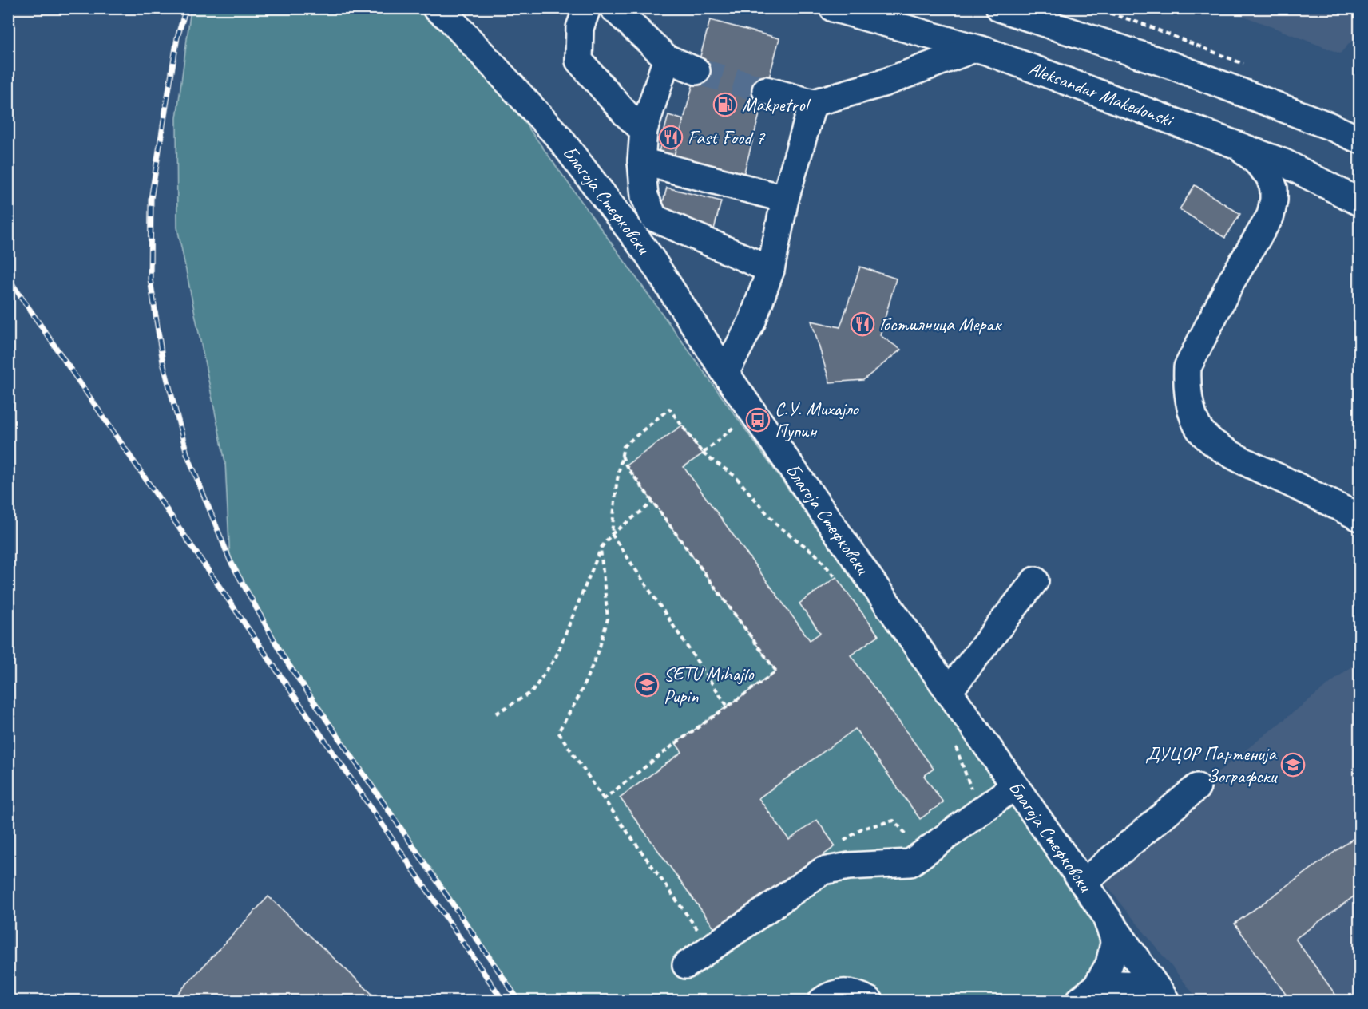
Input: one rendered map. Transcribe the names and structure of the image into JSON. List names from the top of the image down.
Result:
{
  "streets": {
    "street": ["Aleksandar Makedonski", "Благоја Стефковски"]
  },
  "places": {
    "fuel station": ["Makpetrol"],
    "restaurant": ["Fast Food 7", "Гостилница Мерак"],
    "bus stop": ["С.У. Михајло Пупин"],
    "school or university": ["SETU Mihajlo Pupin", "ДУЦОР Партенија Зографски"]
  }
}
